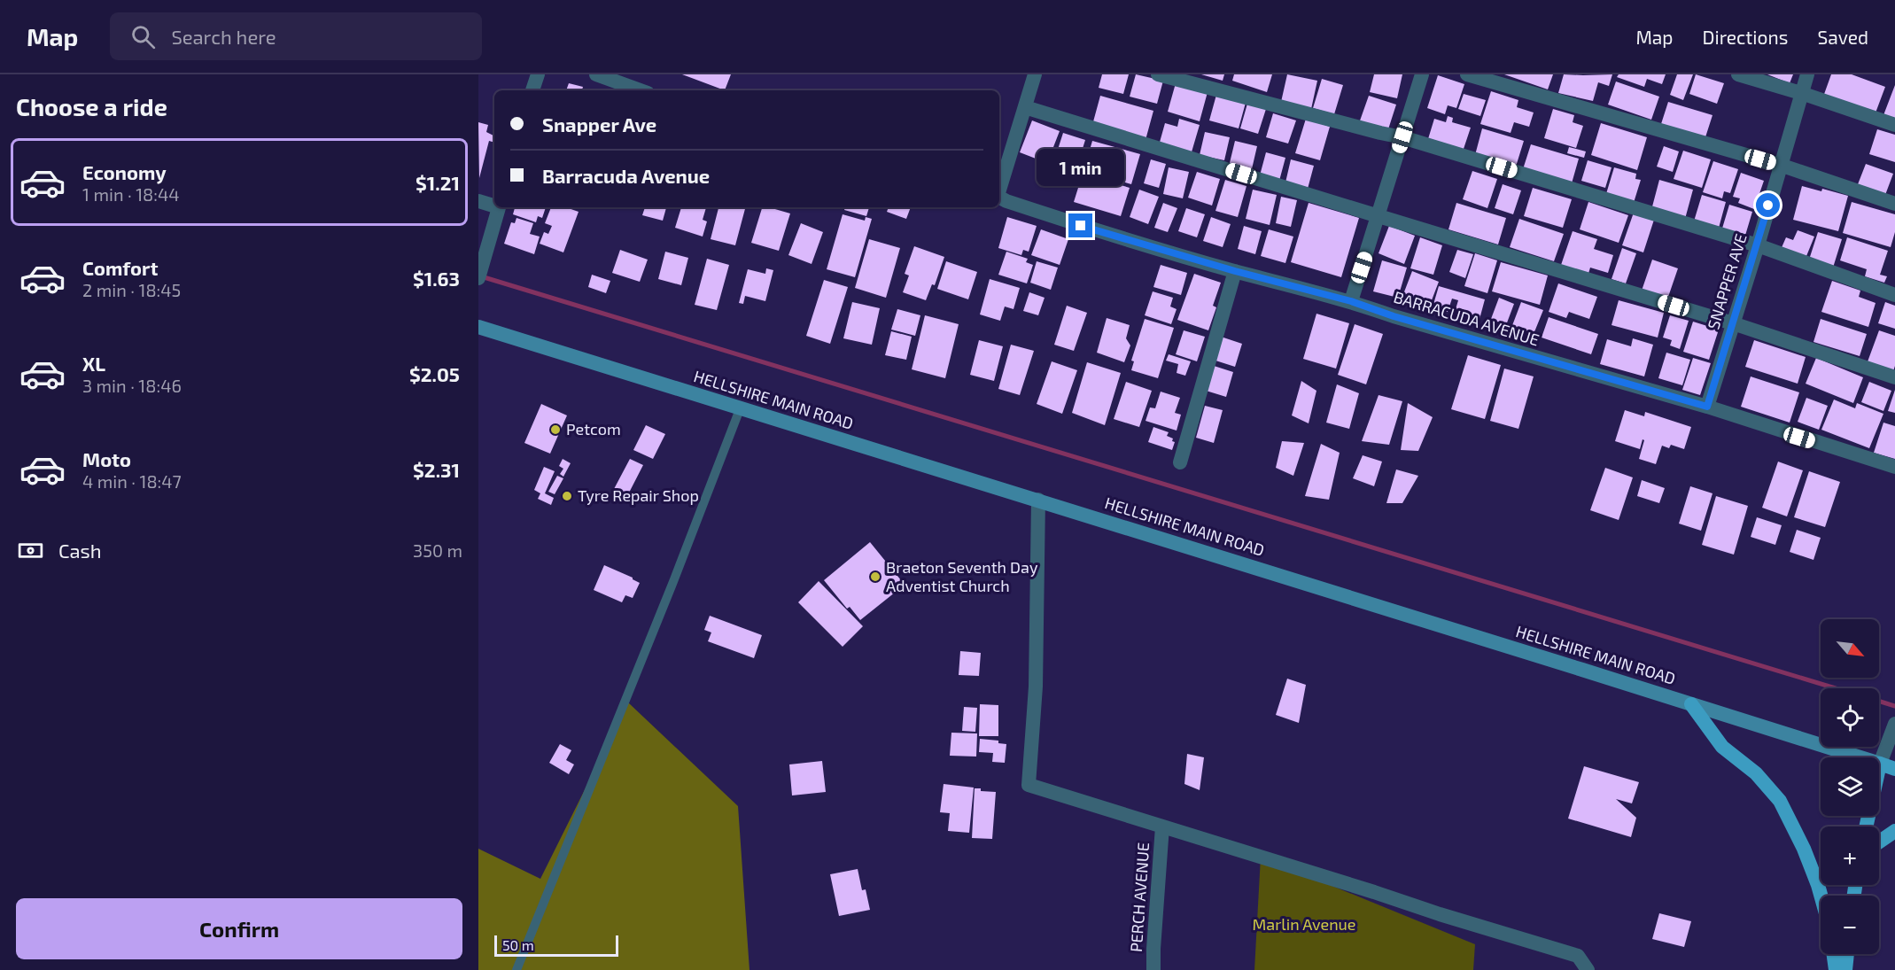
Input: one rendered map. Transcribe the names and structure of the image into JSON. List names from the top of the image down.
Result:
{
  "streets": {
    "main road": ["HELLSHIRE MAIN ROAD"],
    "street": ["SNAPPER AVE", "BARRACUDA AVENUE", "PERCH AVENUE"]
  },
  "crossings": [
    ["SNAPPER AVE", "BARRACUDA AVENUE"]
  ],
  "parks": ["Marlin Avenue"],
  "places": ["Petcom", "Tyre Repair Shop", "Braeton Seventh Day Adventist Church"],
  "scale_bar": "50 m",
  "north": "bottom right",
  "page": {
    "header": "Map",
    "search": "Search here",
    "nav": ["Map", "Directions", "Saved"],
    "heading": "Choose a ride",
    "banner": ["Snapper Ave", "Barracuda Avenue"],
    "list": [
      {
        "name": "Economy",
        "note": "1 min · 18:44",
        "value": "$1.21"
      },
      {
        "name": "Comfort",
        "note": "2 min · 18:45",
        "value": "$1.63"
      },
      {
        "name": "XL",
        "note": "3 min · 18:46",
        "value": "$2.05"
      },
      {
        "name": "Moto",
        "note": "4 min · 18:47",
        "value": "$2.31"
      }
    ],
    "bubble": "1 min",
    "pay": ["Cash", "350 m"],
    "map_buttons": ["+", "−"],
    "buttons": "Confirm",
    "scale": "50 m"
  }
}
